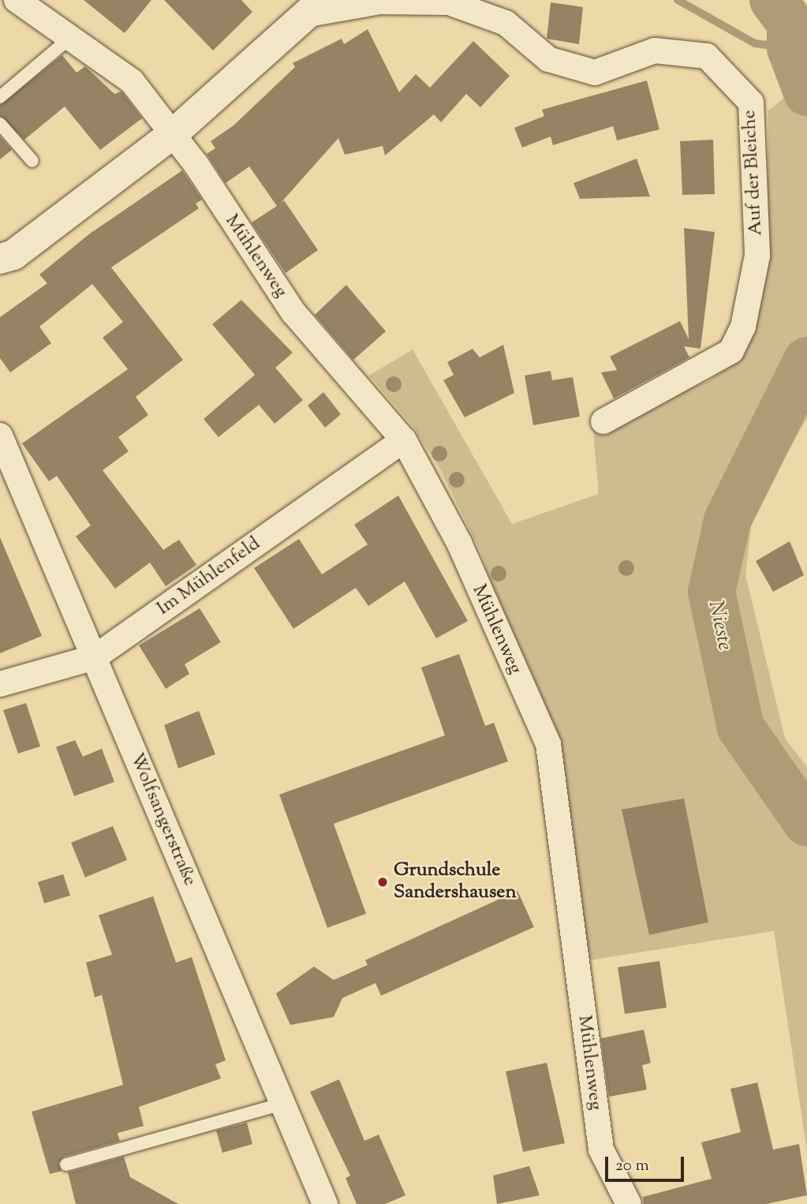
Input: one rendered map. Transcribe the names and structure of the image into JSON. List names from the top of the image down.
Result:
{
  "streets": {
    "street": [
      "Auf der Bleiche",
      "Mühlenweg",
      "Im Mühlenfeld",
      "Wolfsangerstraße"
    ]
  },
  "crossings": [
    ["Mühlenweg", "Im Mühlenfeld"],
    ["Im Mühlenfeld", "Wolfsangerstraße"]
  ],
  "water": ["Nieste"],
  "places": ["Grundschule Sandershausen"],
  "scale_bar": "20 m"
}
